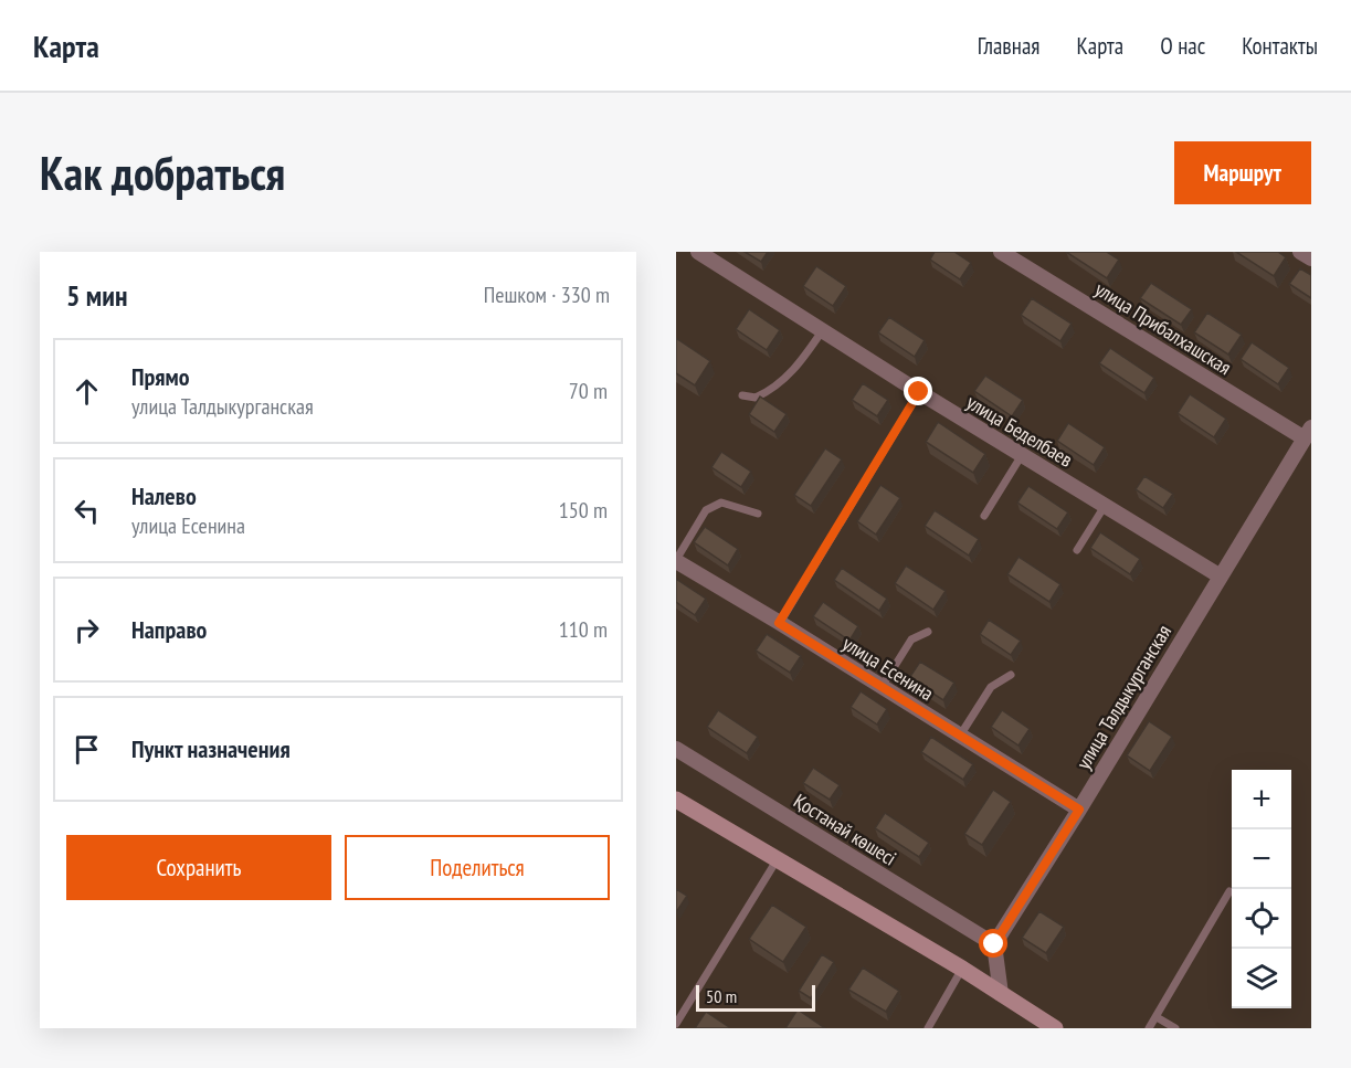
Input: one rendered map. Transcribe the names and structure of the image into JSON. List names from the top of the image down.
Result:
{
  "streets": {
    "street": [
      "улица Прибалхашская",
      "улица Беделбаев",
      "улица Есенина",
      "улица Талдыкурганская",
      "Қостанай көшесі"
    ]
  },
  "crossings": [
    ["улица Прибалхашская", "улица Талдыкурганская"],
    ["улица Беделбаев", "улица Талдыкурганская"],
    ["улица Есенина", "улица Талдыкурганская"],
    ["улица Талдыкурганская", "Қостанай көшесі"]
  ],
  "scale_bar": "50 m",
  "page": {
    "header": "Карта",
    "nav": [
      "Главная",
      "Карта",
      "О нас",
      "Контакты"
    ],
    "buttons": [
      "Маршрут",
      ["Сохранить", "Поделиться"]
    ],
    "title": "Как добраться",
    "heading": ["5 мин", "Пешком · 330 m"],
    "list": [
      ["Прямо", "улица Талдыкурганская", "70 m"],
      ["Налево", "улица Есенина", "150 m"],
      ["Направо", "110 m"],
      "Пункт назначения"
    ],
    "map_buttons": ["+", "−"],
    "scale": "50 m"
  }
}
